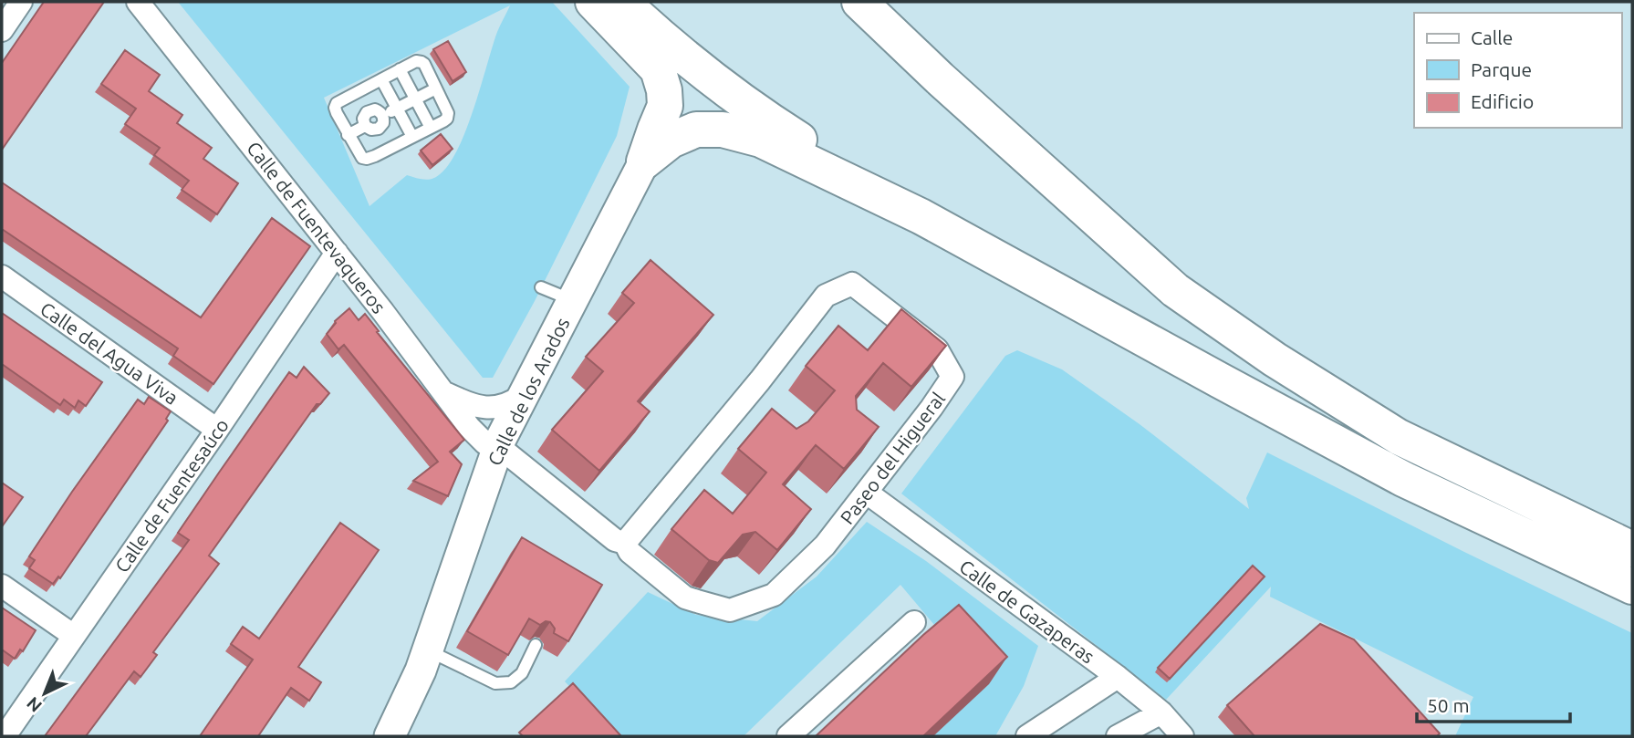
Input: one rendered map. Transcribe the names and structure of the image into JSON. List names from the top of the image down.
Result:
{
  "streets": {
    "street": [
      "Calle de Fuentevaqueros",
      "Calle del Agua Viva",
      "Calle de los Arados",
      "Paseo del Higueral",
      "Calle de Fuentesaúco",
      "Calle de Gazaperas"
    ]
  },
  "crossings": [
    ["Calle de Fuentevaqueros", "Calle de los Arados"],
    ["Calle de Fuentevaqueros", "Paseo del Higueral"],
    ["Calle de Fuentevaqueros", "Calle de Fuentesaúco"],
    ["Calle del Agua Viva", "Calle de Fuentesaúco"],
    ["Calle de los Arados", "Paseo del Higueral"],
    ["Paseo del Higueral", "Calle de Gazaperas"]
  ],
  "legend": ["Calle", "Parque", "Edificio"],
  "scale_bar": "50 m",
  "north": "bottom left"
}
